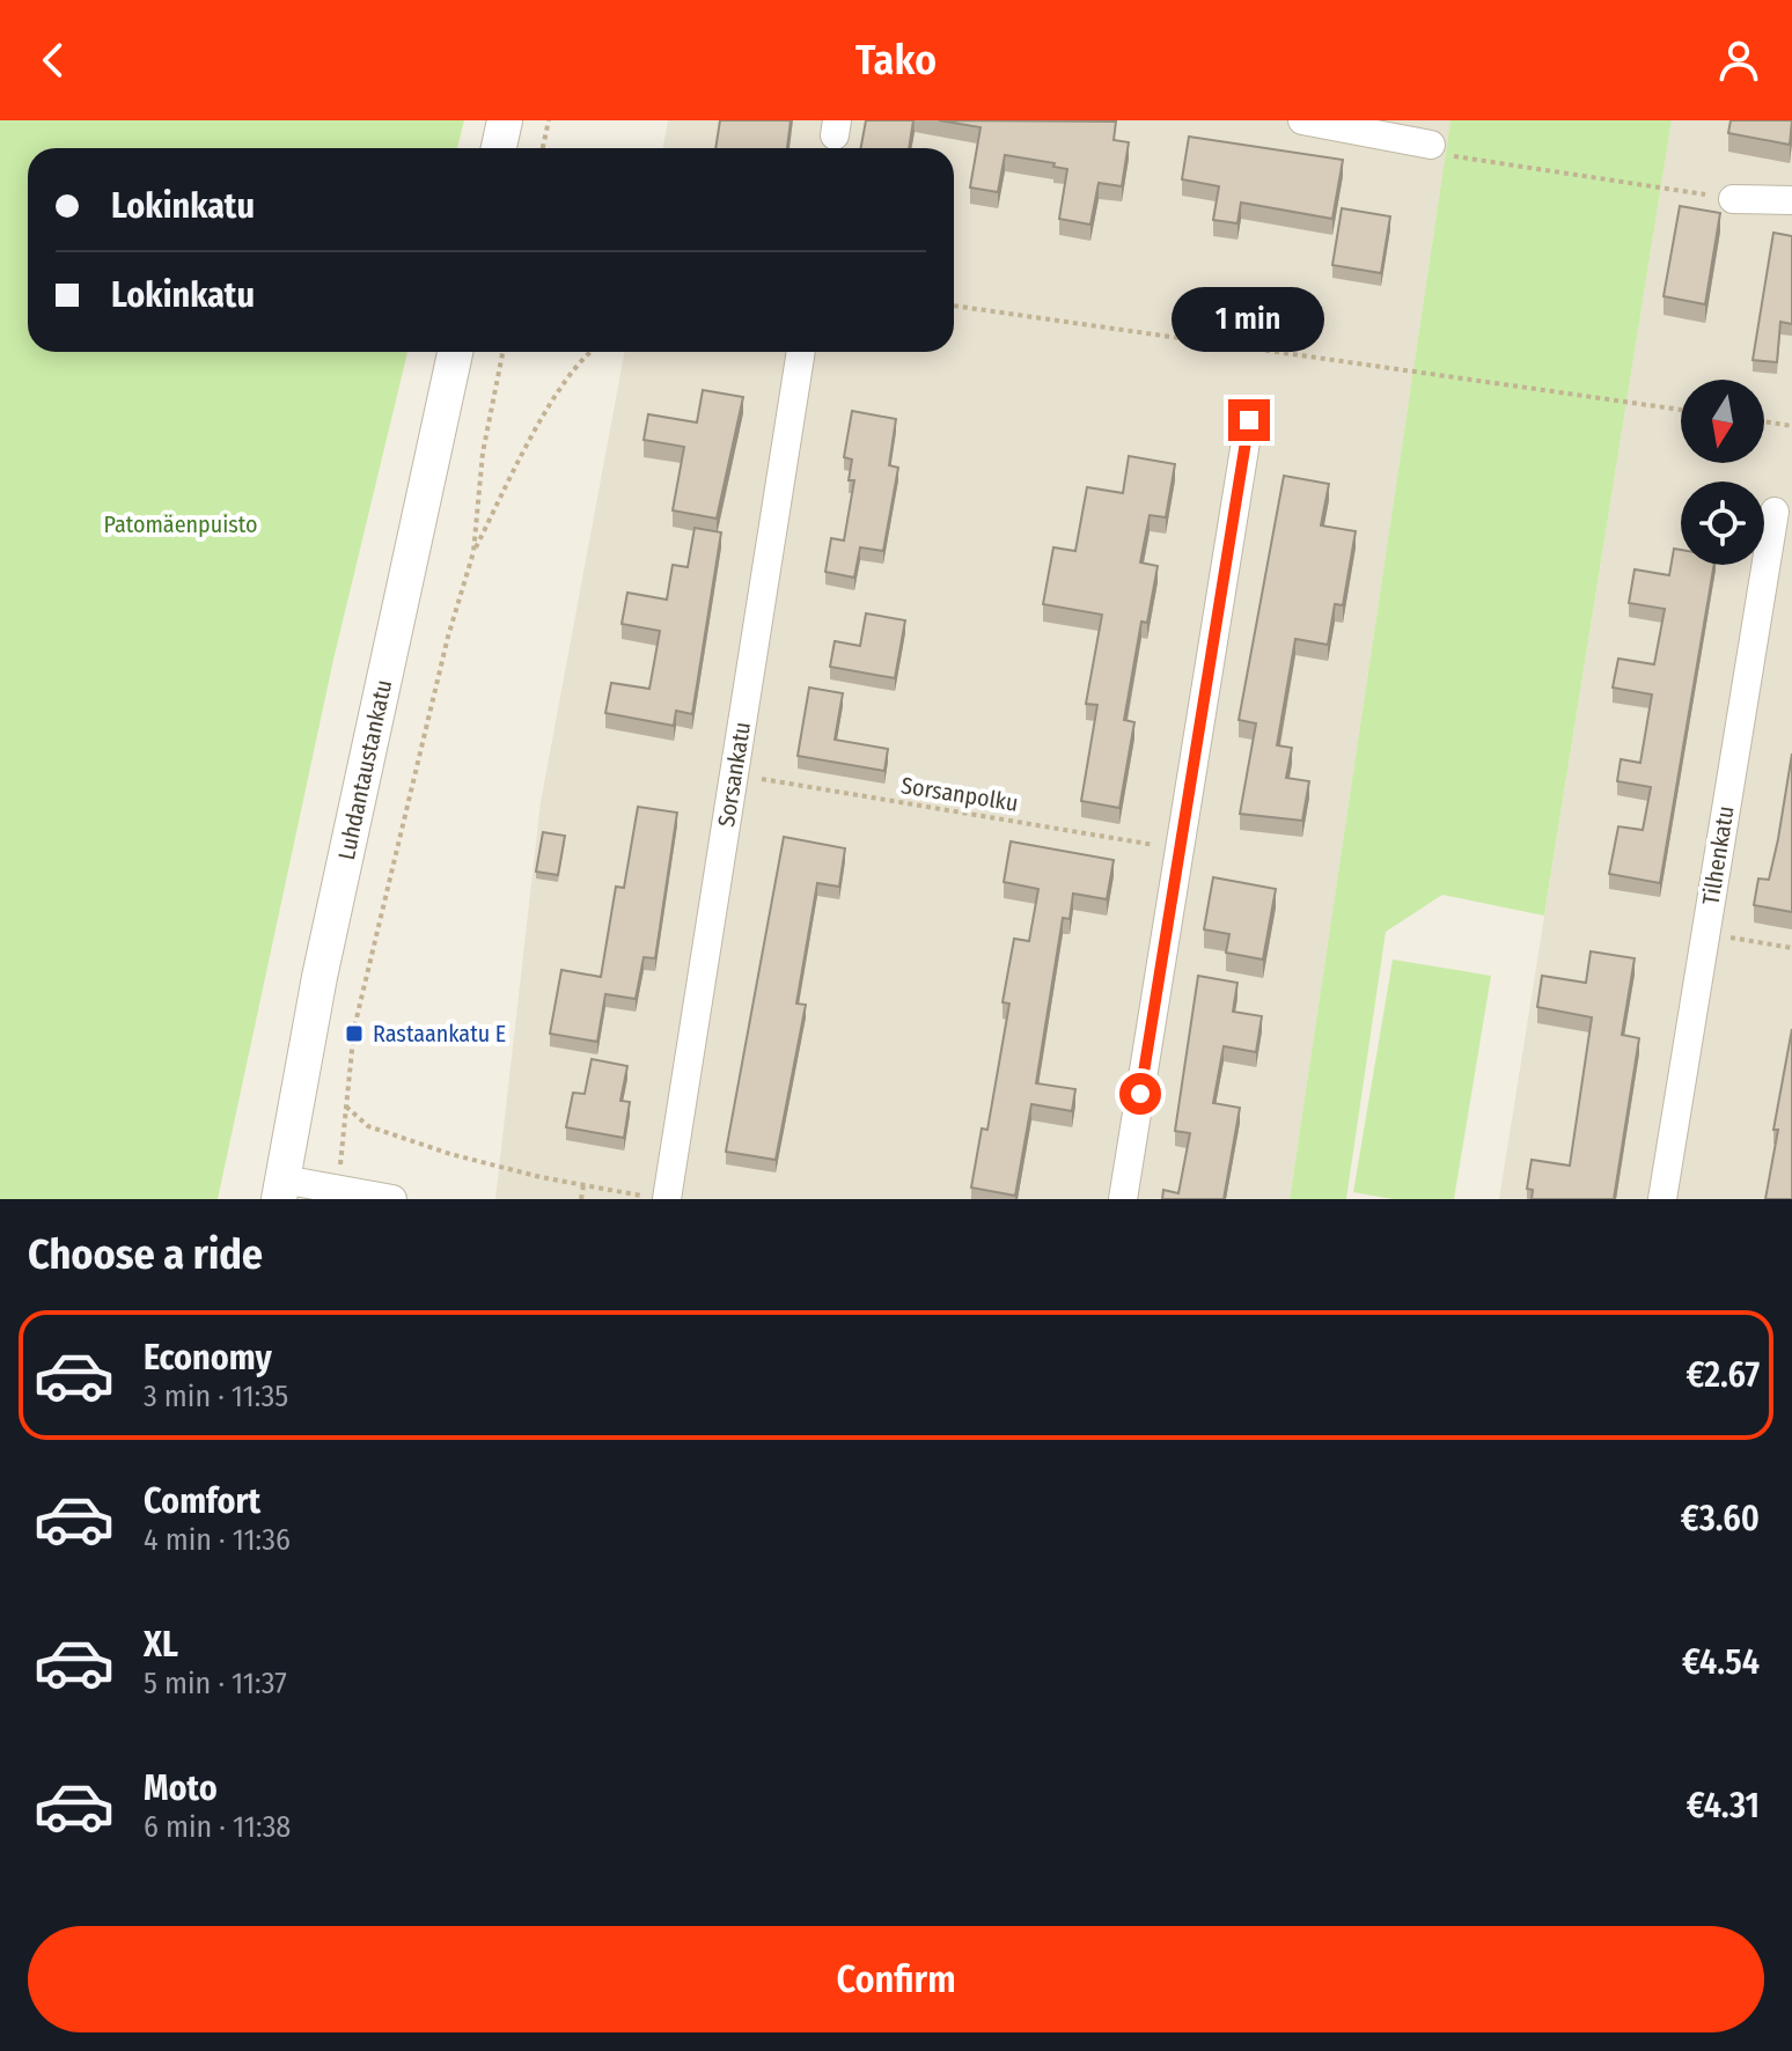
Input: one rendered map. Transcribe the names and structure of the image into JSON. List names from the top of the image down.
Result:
{
  "streets": {
    "street": ["Luhdantaustankatu", "Sorsankatu", "Tilhenkatu"],
    "path": ["Sorsanpolku"]
  },
  "crossings": [
    ["Sorsankatu", "Sorsanpolku"]
  ],
  "parks": ["Patomäenpuisto"],
  "places": {
    "transit": ["Rastaankatu E"]
  },
  "north": "bottom",
  "page": {
    "header": "Tako",
    "banner": ["Lokinkatu", "Lokinkatu"],
    "bubble": "1 min",
    "heading": "Choose a ride",
    "list": [
      {
        "name": "Economy",
        "note": "3 min · 11:35",
        "value": "€2.67"
      },
      {
        "name": "Comfort",
        "note": "4 min · 11:36",
        "value": "€3.60"
      },
      {
        "name": "XL",
        "note": "5 min · 11:37",
        "value": "€4.54"
      },
      {
        "name": "Moto",
        "note": "6 min · 11:38",
        "value": "€4.31"
      }
    ],
    "buttons": "Confirm"
  }
}
